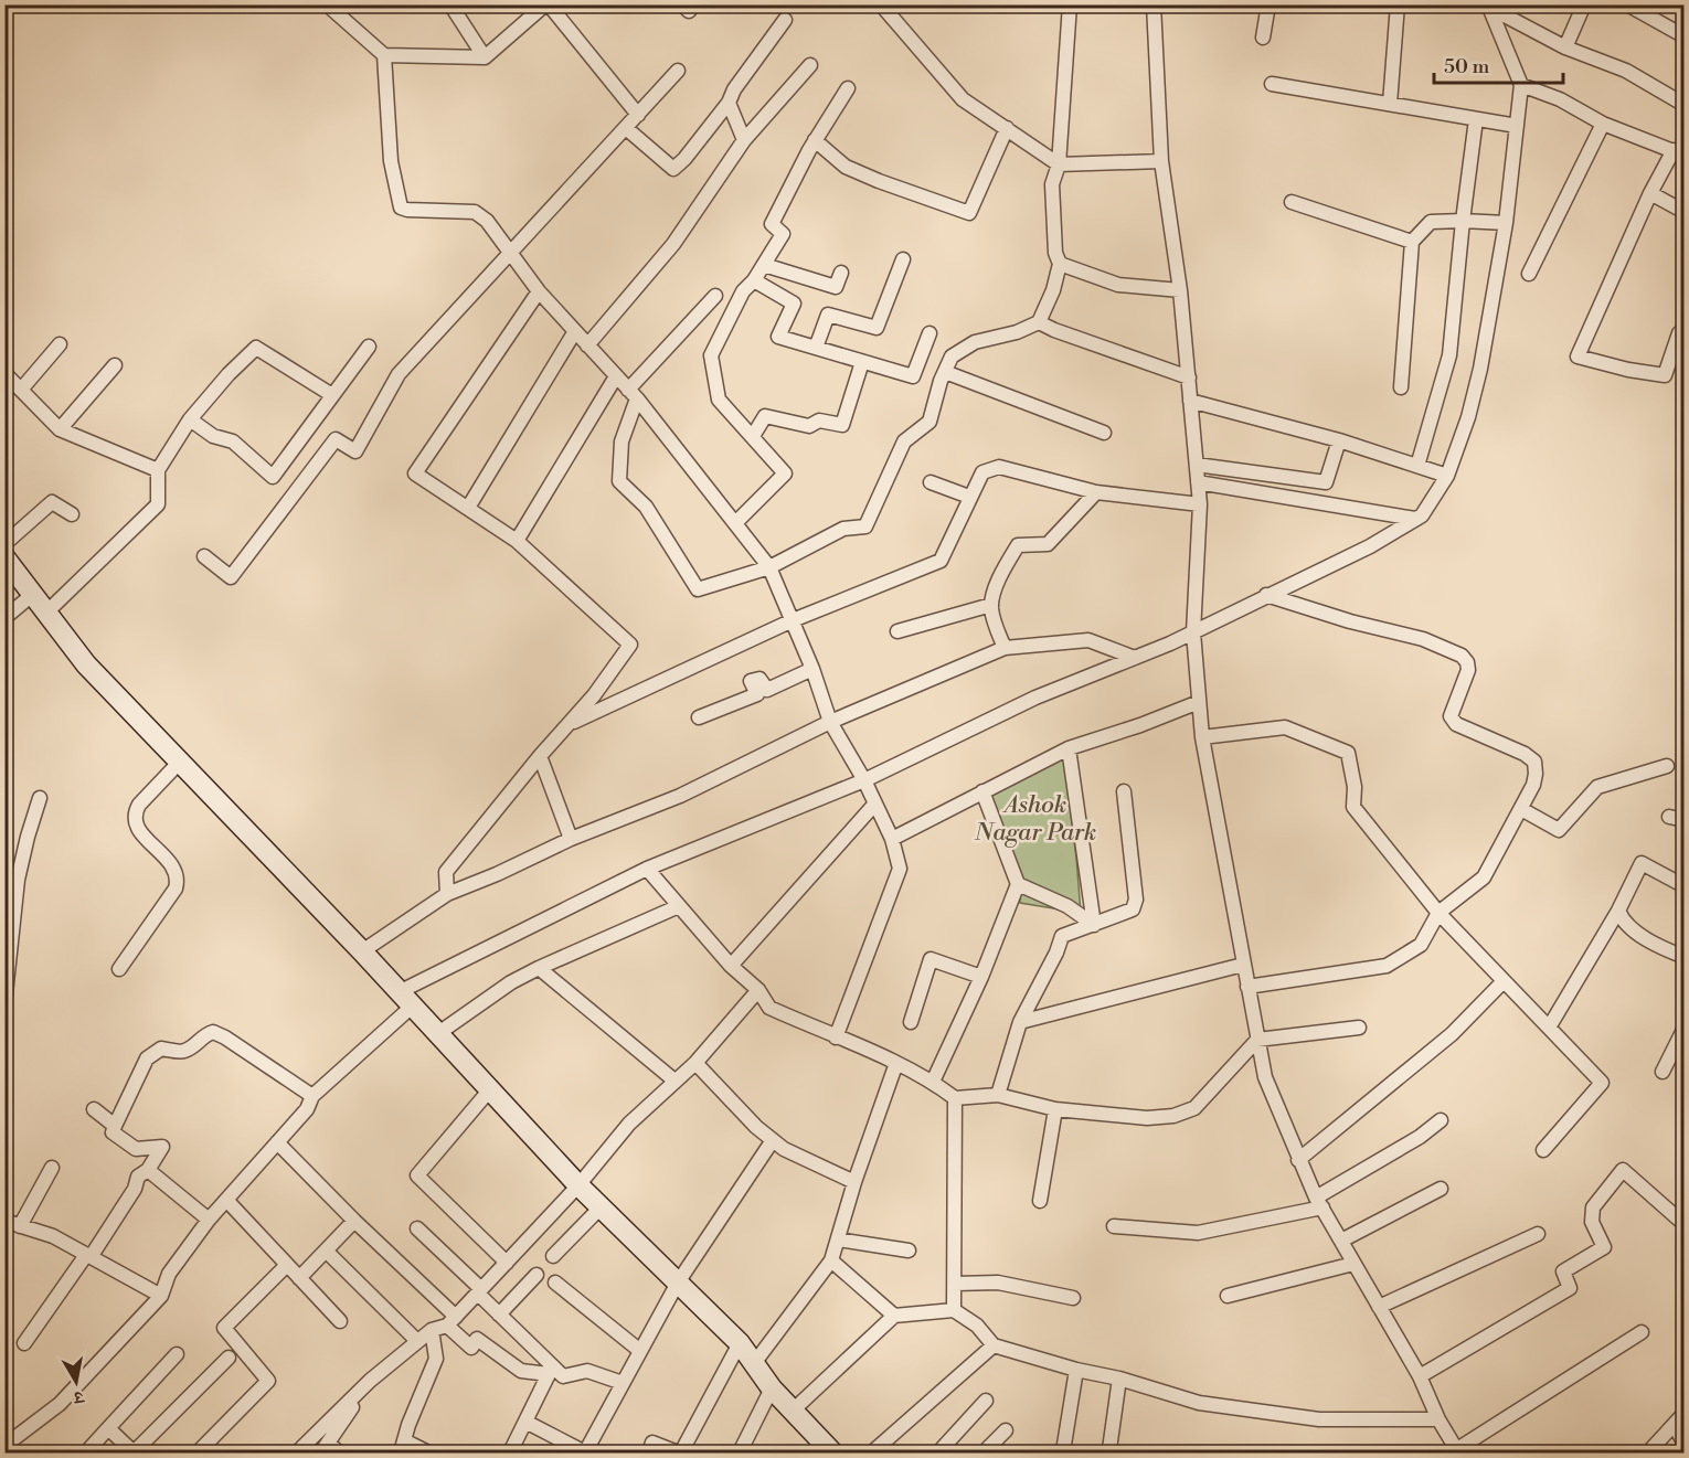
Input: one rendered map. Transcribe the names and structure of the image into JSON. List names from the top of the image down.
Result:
{
  "parks": ["Ashok Nagar Park"],
  "scale_bar": "50 m",
  "north": "bottom"
}
